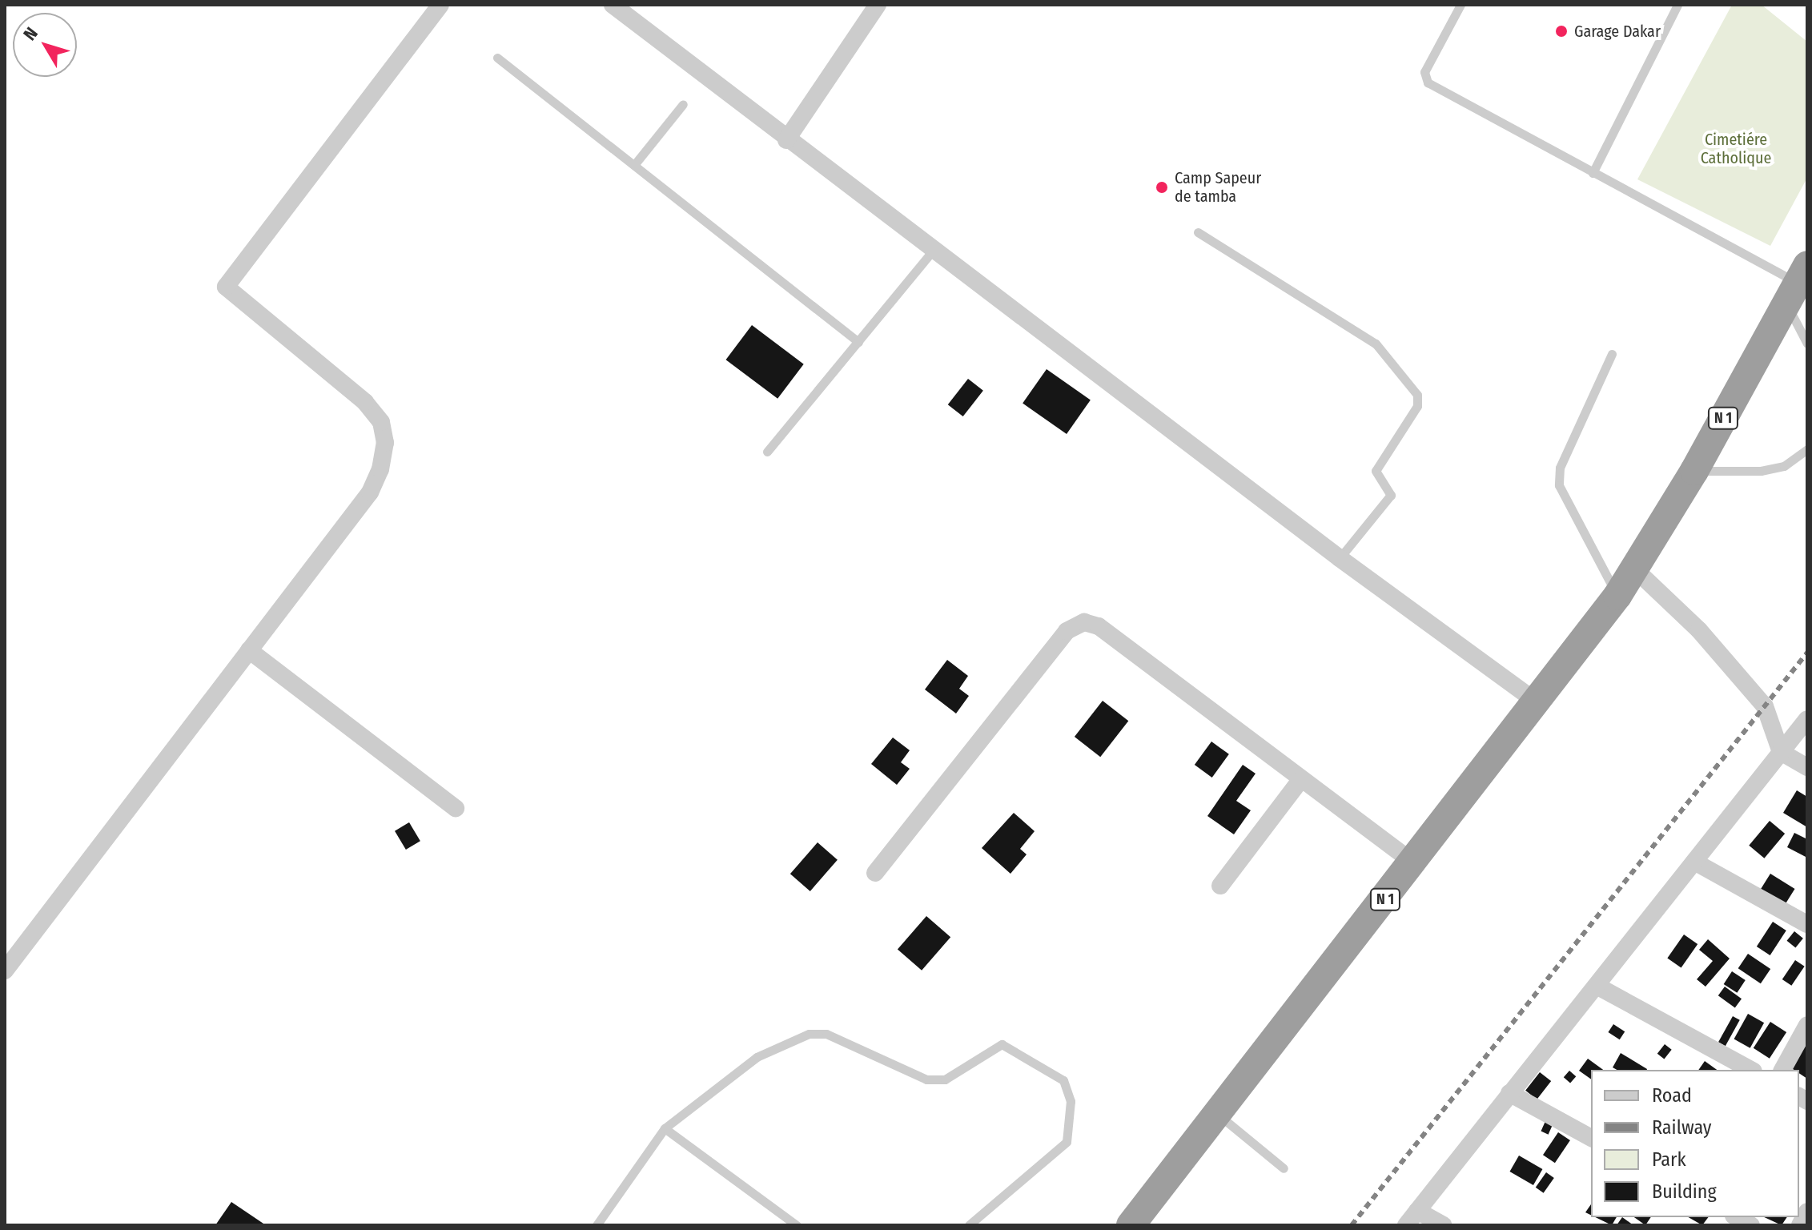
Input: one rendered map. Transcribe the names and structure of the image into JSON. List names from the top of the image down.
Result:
{
  "streets": {
    "highway": ["N 1"]
  },
  "parks": ["Cimetiére Catholique"],
  "places": ["Garage Dakar", "Camp Sapeur de tamba"],
  "legend": [
    "Road",
    "Railway",
    "Park",
    "Building"
  ],
  "north": "top left"
}
